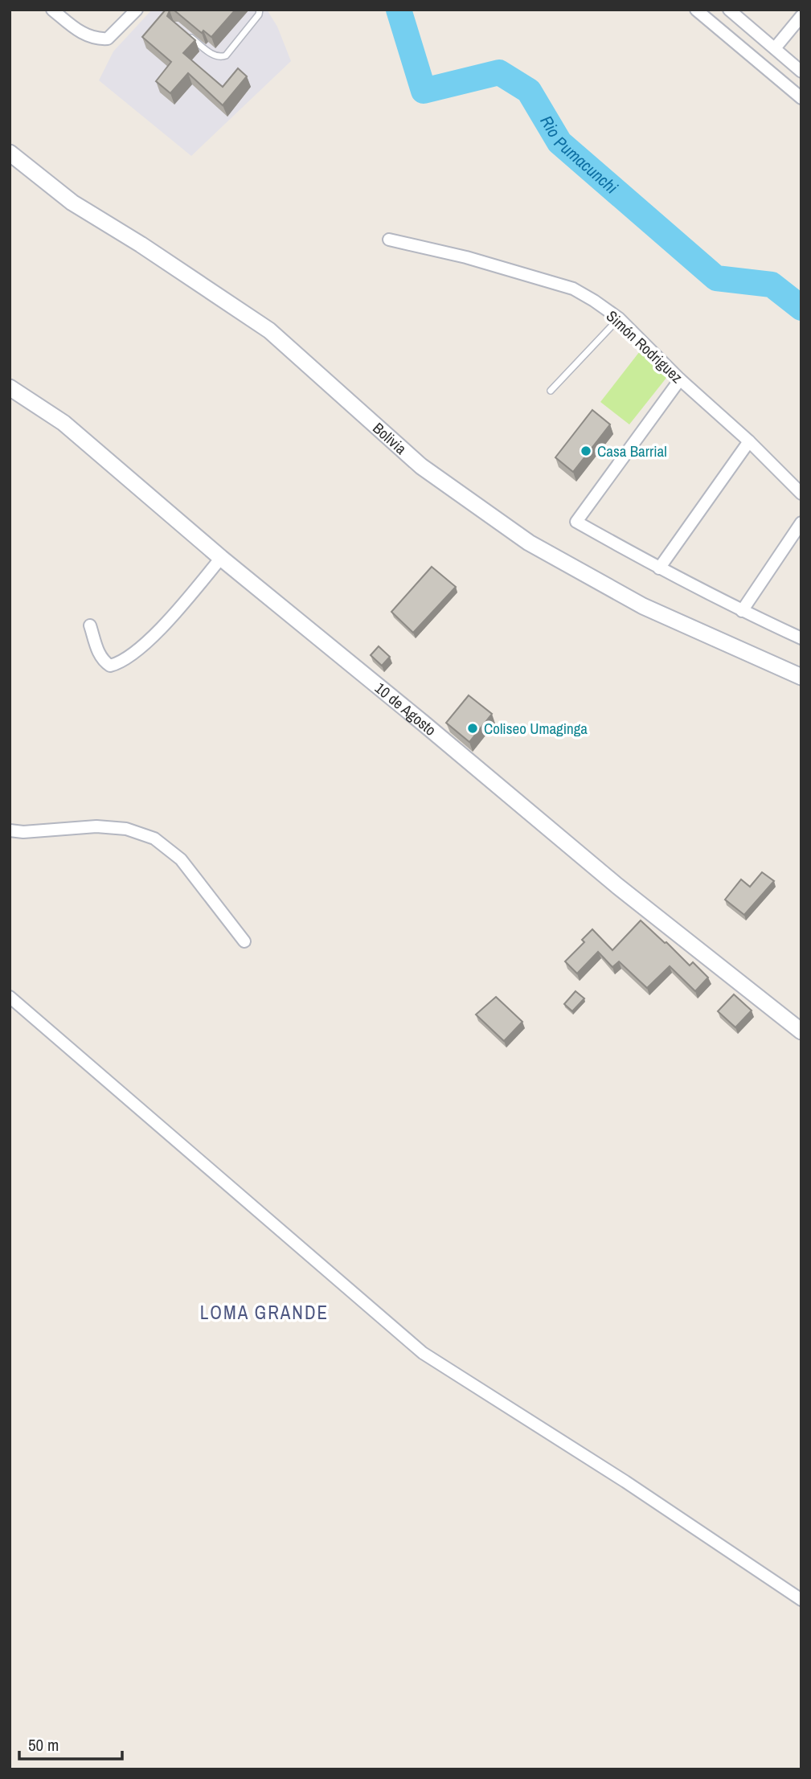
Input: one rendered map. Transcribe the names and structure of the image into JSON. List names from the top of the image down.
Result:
{
  "streets": {
    "street": ["Simón Rodriguez", "Bolivia", "10 de Agosto"]
  },
  "districts": ["LOMA GRANDE"],
  "water": ["Rio Pumacunchi"],
  "places": ["Casa Barrial", "Coliseo Umaginga"],
  "scale_bar": "50 m"
}
